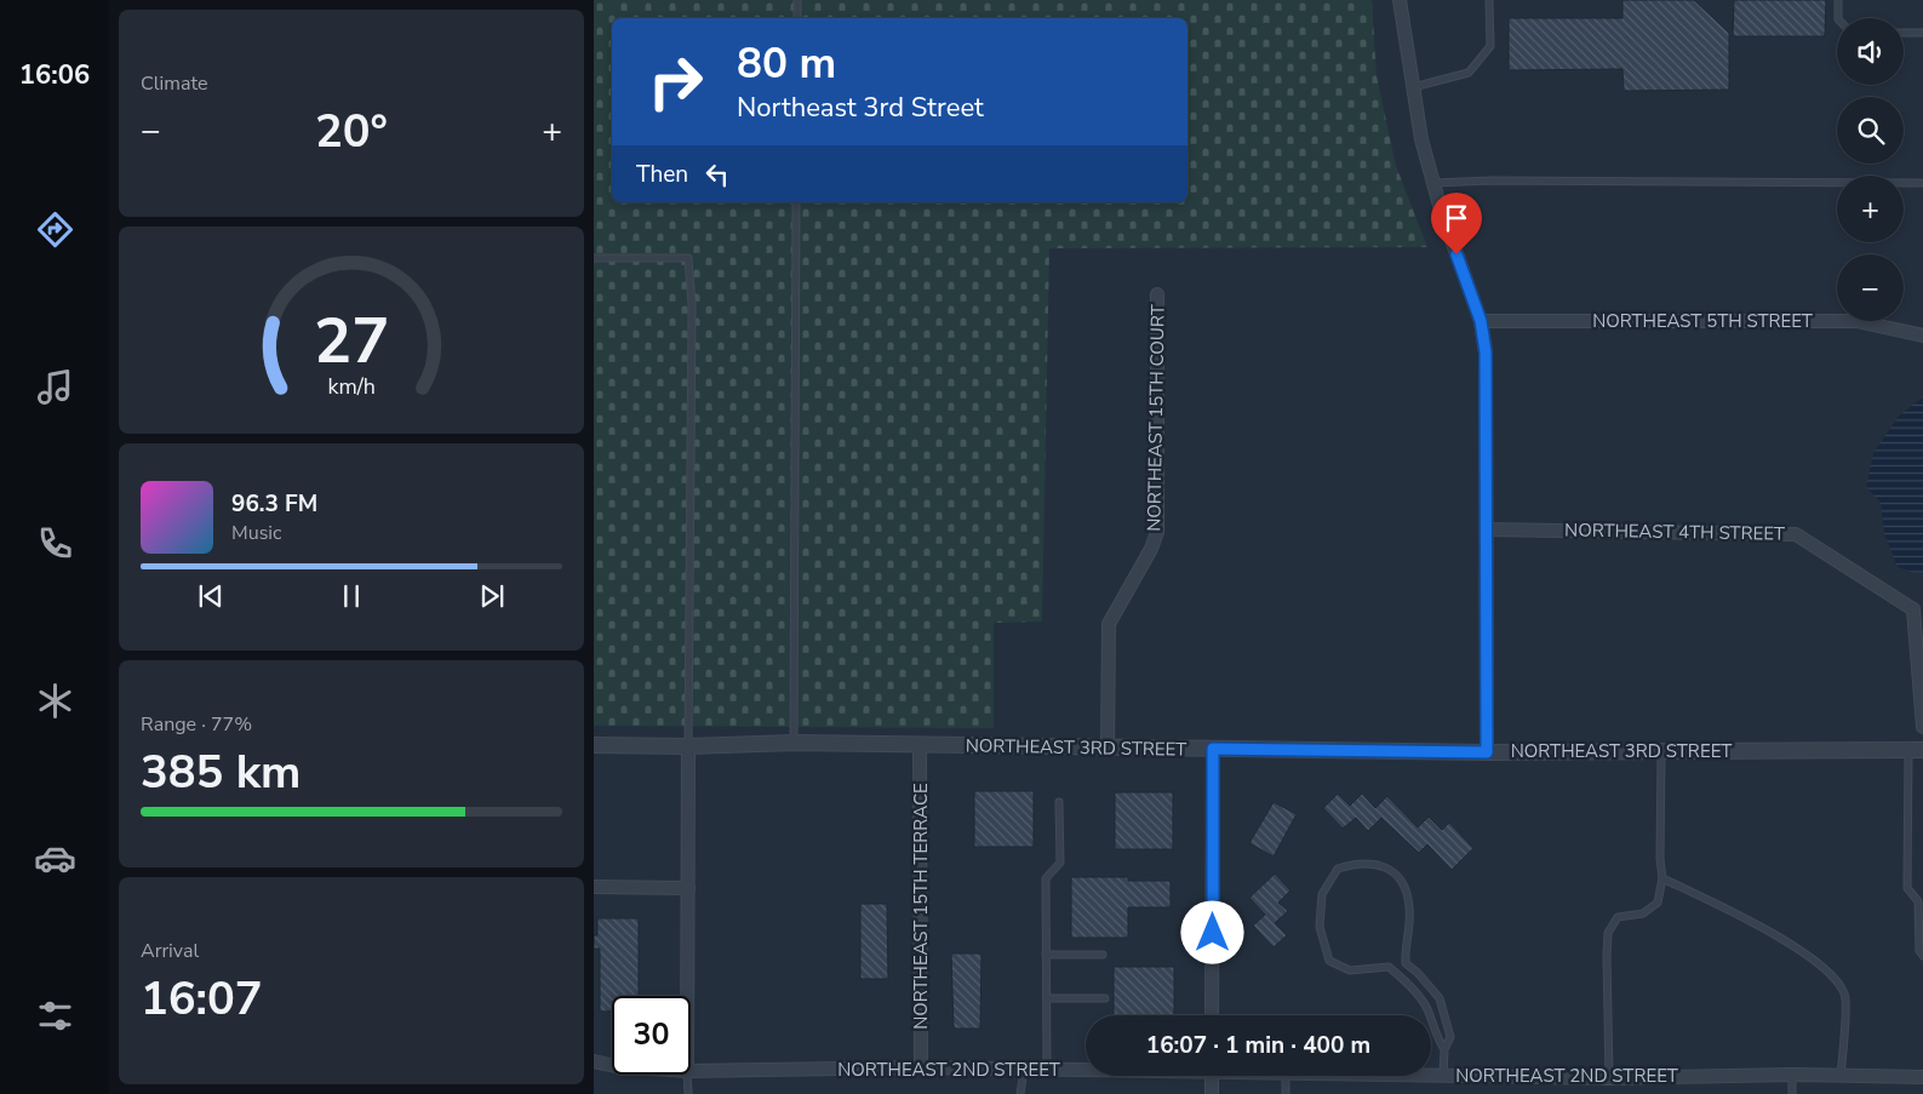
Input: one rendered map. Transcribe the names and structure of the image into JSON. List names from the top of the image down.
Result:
{
  "streets": {
    "street": [
      "NORTHEAST 5TH STREET",
      "NORTHEAST 15TH COURT",
      "NORTHEAST 4TH STREET",
      "NORTHEAST 3RD STREET",
      "NORTHEAST 15TH TERRACE",
      "NORTHEAST 2ND STREET"
    ]
  },
  "crossings": [
    ["NORTHEAST 15TH COURT", "NORTHEAST 3RD STREET"],
    ["NORTHEAST 3RD STREET", "NORTHEAST 15TH TERRACE"],
    ["NORTHEAST 15TH TERRACE", "NORTHEAST 2ND STREET"]
  ],
  "page": {
    "tabs": "16:06",
    "tile": [
      "Climate",
      ["Range · 77%", "385 km"],
      ["Arrival", "16:07"]
    ],
    "map_buttons": ["+", "−"],
    "turn": ["80 m", "Northeast 3rd Street"],
    "heat": ["−", "20°", "+"],
    "then": "Then",
    "song": ["96.3 FM", "Music"],
    "limit": "30",
    "trip": "16:07 · 1 min · 400 m",
    "gauge": ["27", "km/h"]
  }
}
